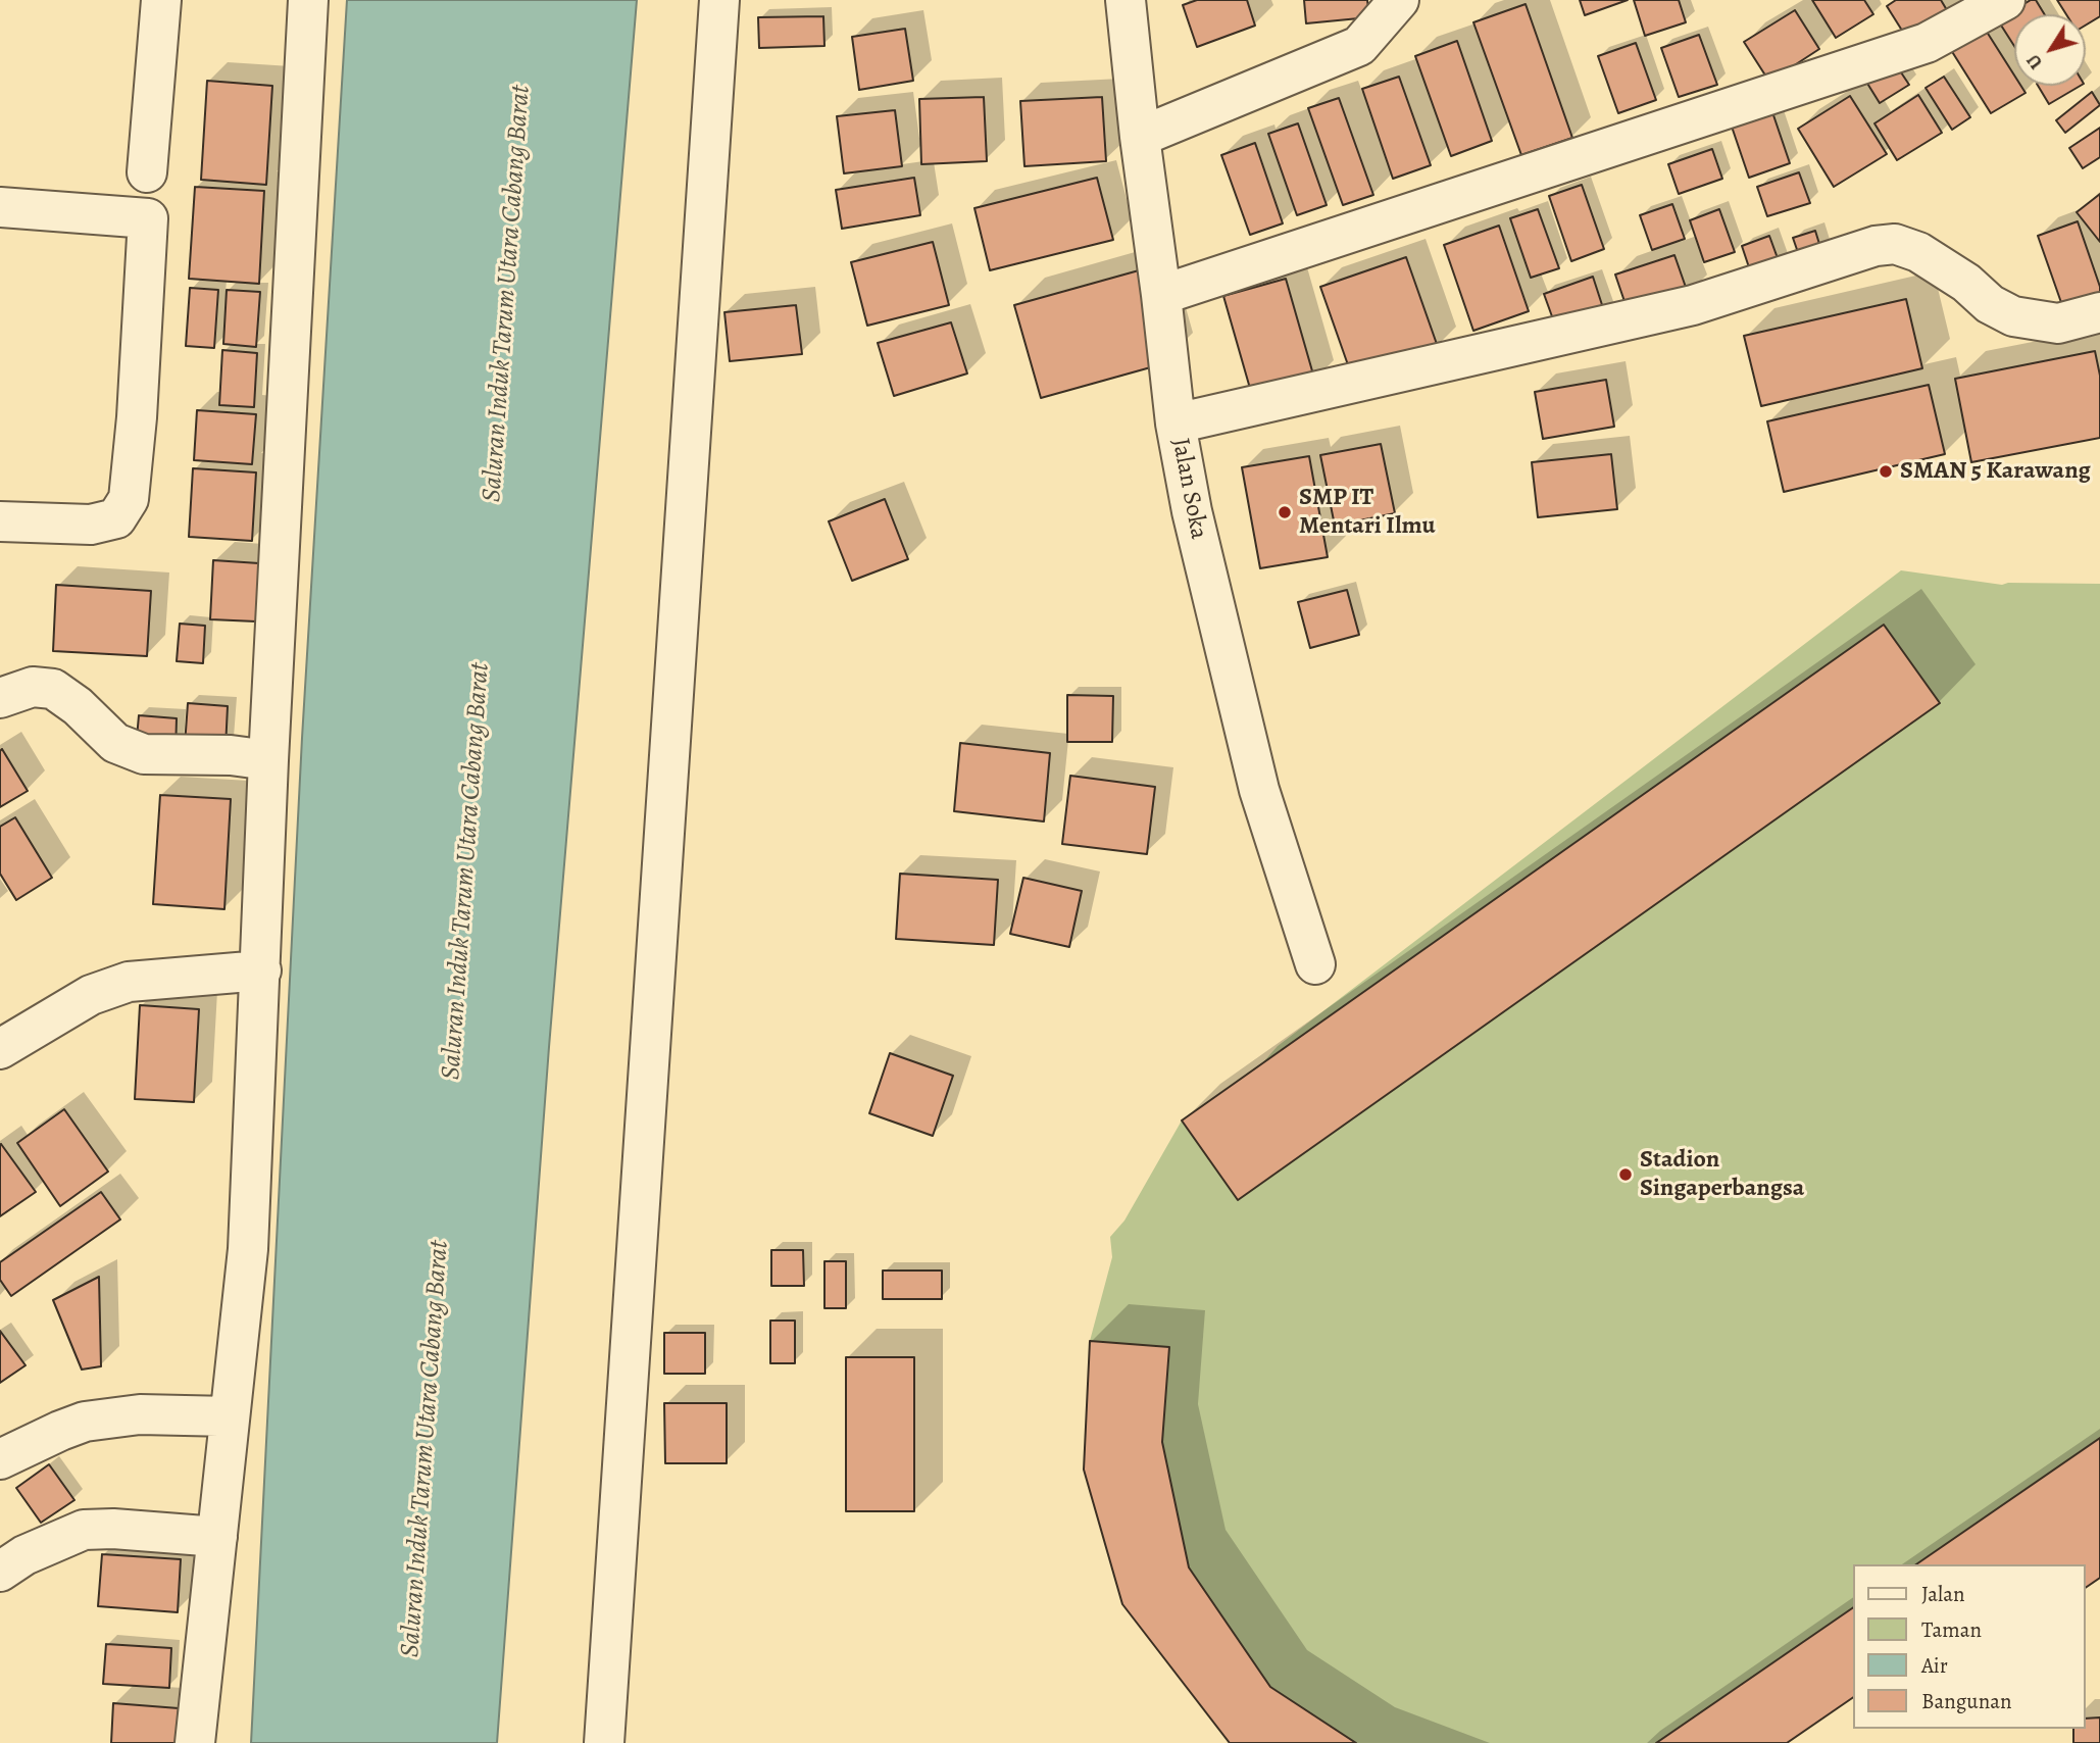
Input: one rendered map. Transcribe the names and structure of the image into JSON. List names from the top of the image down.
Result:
{
  "streets": {
    "street": ["Jalan Soka"]
  },
  "water": ["Saluran Induk Tarum Utara Cabang Barat"],
  "places": ["SMAN 5 Karawang", "SMP IT Mentari Ilmu", "Stadion Singaperbangsa"],
  "legend": [
    "Jalan",
    "Taman",
    "Air",
    "Bangunan"
  ],
  "north": "bottom left"
}
